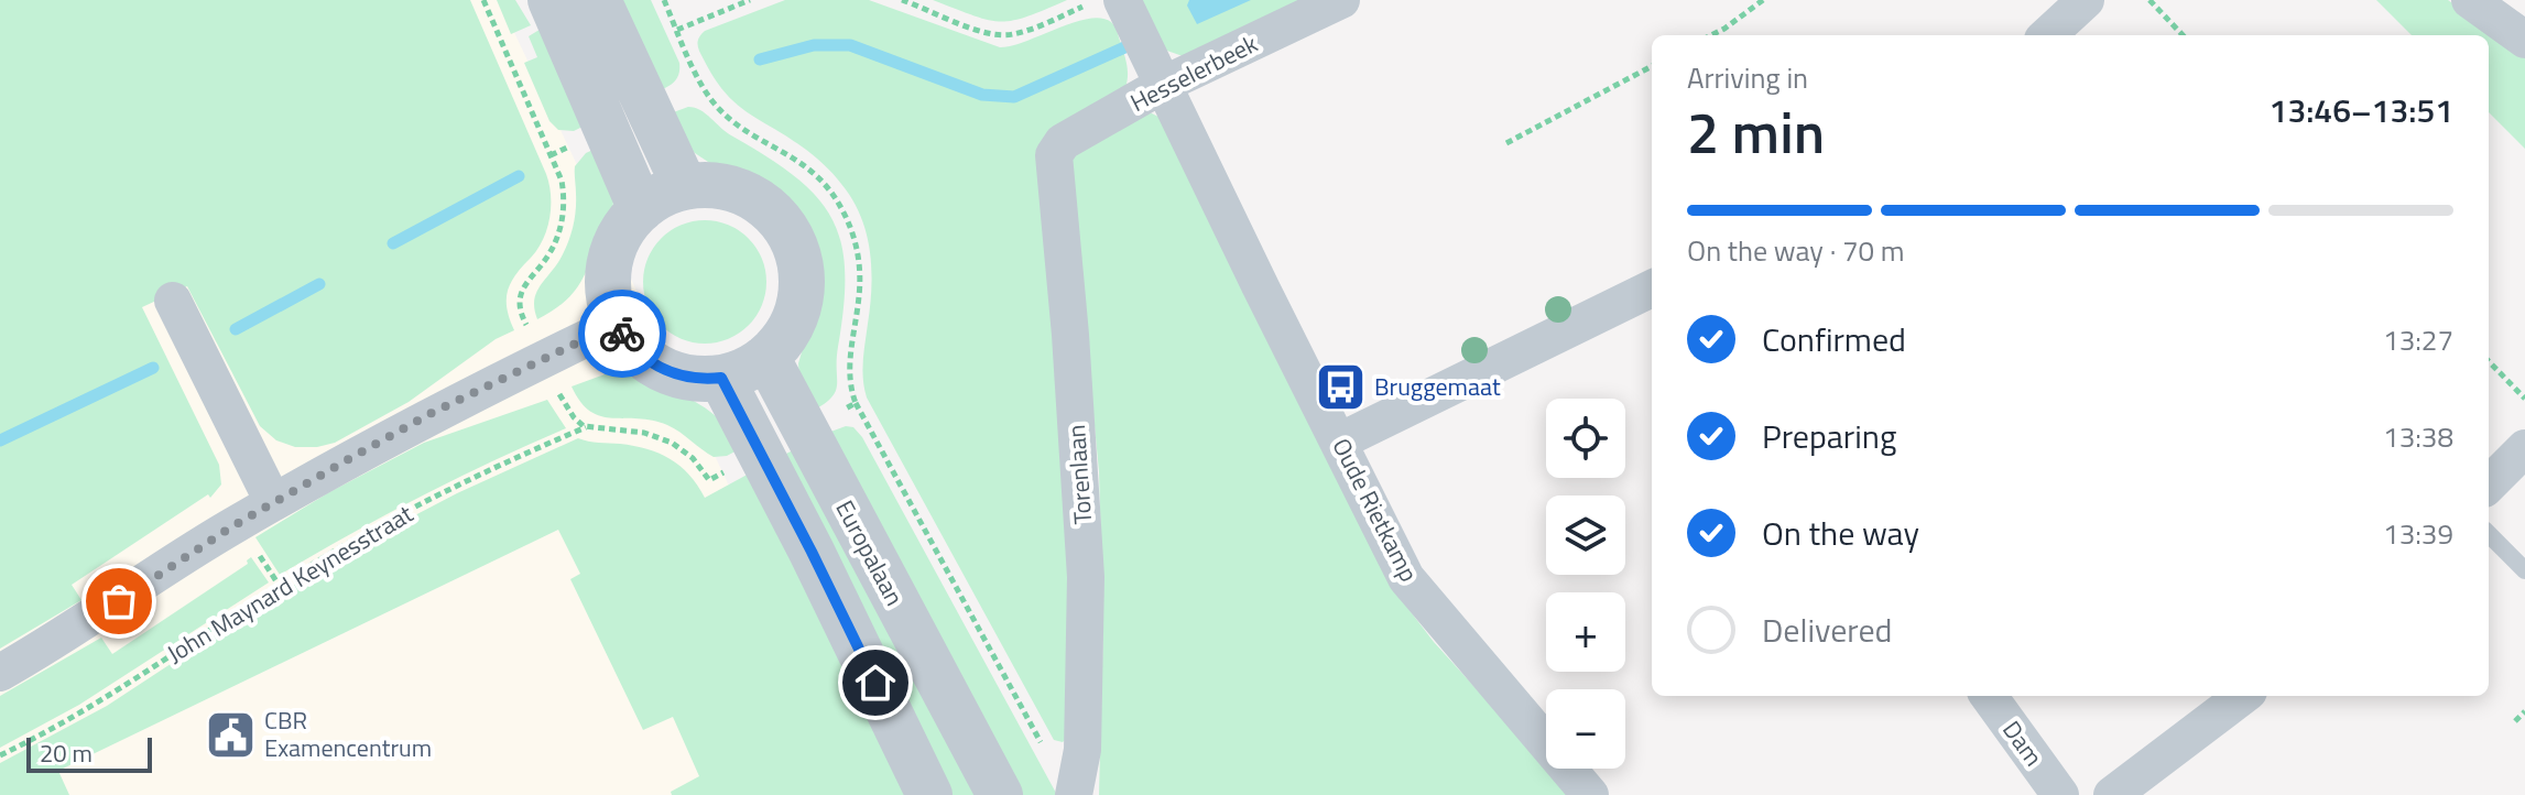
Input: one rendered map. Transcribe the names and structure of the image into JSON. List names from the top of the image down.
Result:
{
  "streets": {
    "street": [
      "Hesselerbeek",
      "Torenlaan",
      "Oude Rietkamp",
      "Europalaan",
      "Dam"
    ],
    "path": ["John Maynard Keynesstraat"]
  },
  "crossings": [
    ["Hesselerbeek", "Torenlaan"],
    ["Hesselerbeek", "Oude Rietkamp"]
  ],
  "places": {
    "bus stop": ["Bruggemaat"],
    "public building": ["CBR Examencentrum"]
  },
  "scale_bar": "20 m",
  "page": {
    "heading": ["2 min", "Arriving in", "13:46–13:51"],
    "bar": "On the way · 70 m",
    "list": [
      ["Confirmed", "13:27"],
      ["Preparing", "13:38"],
      ["On the way", "13:39"],
      "Delivered"
    ],
    "map_buttons": ["+", "−"],
    "scale": "20 m"
  }
}
